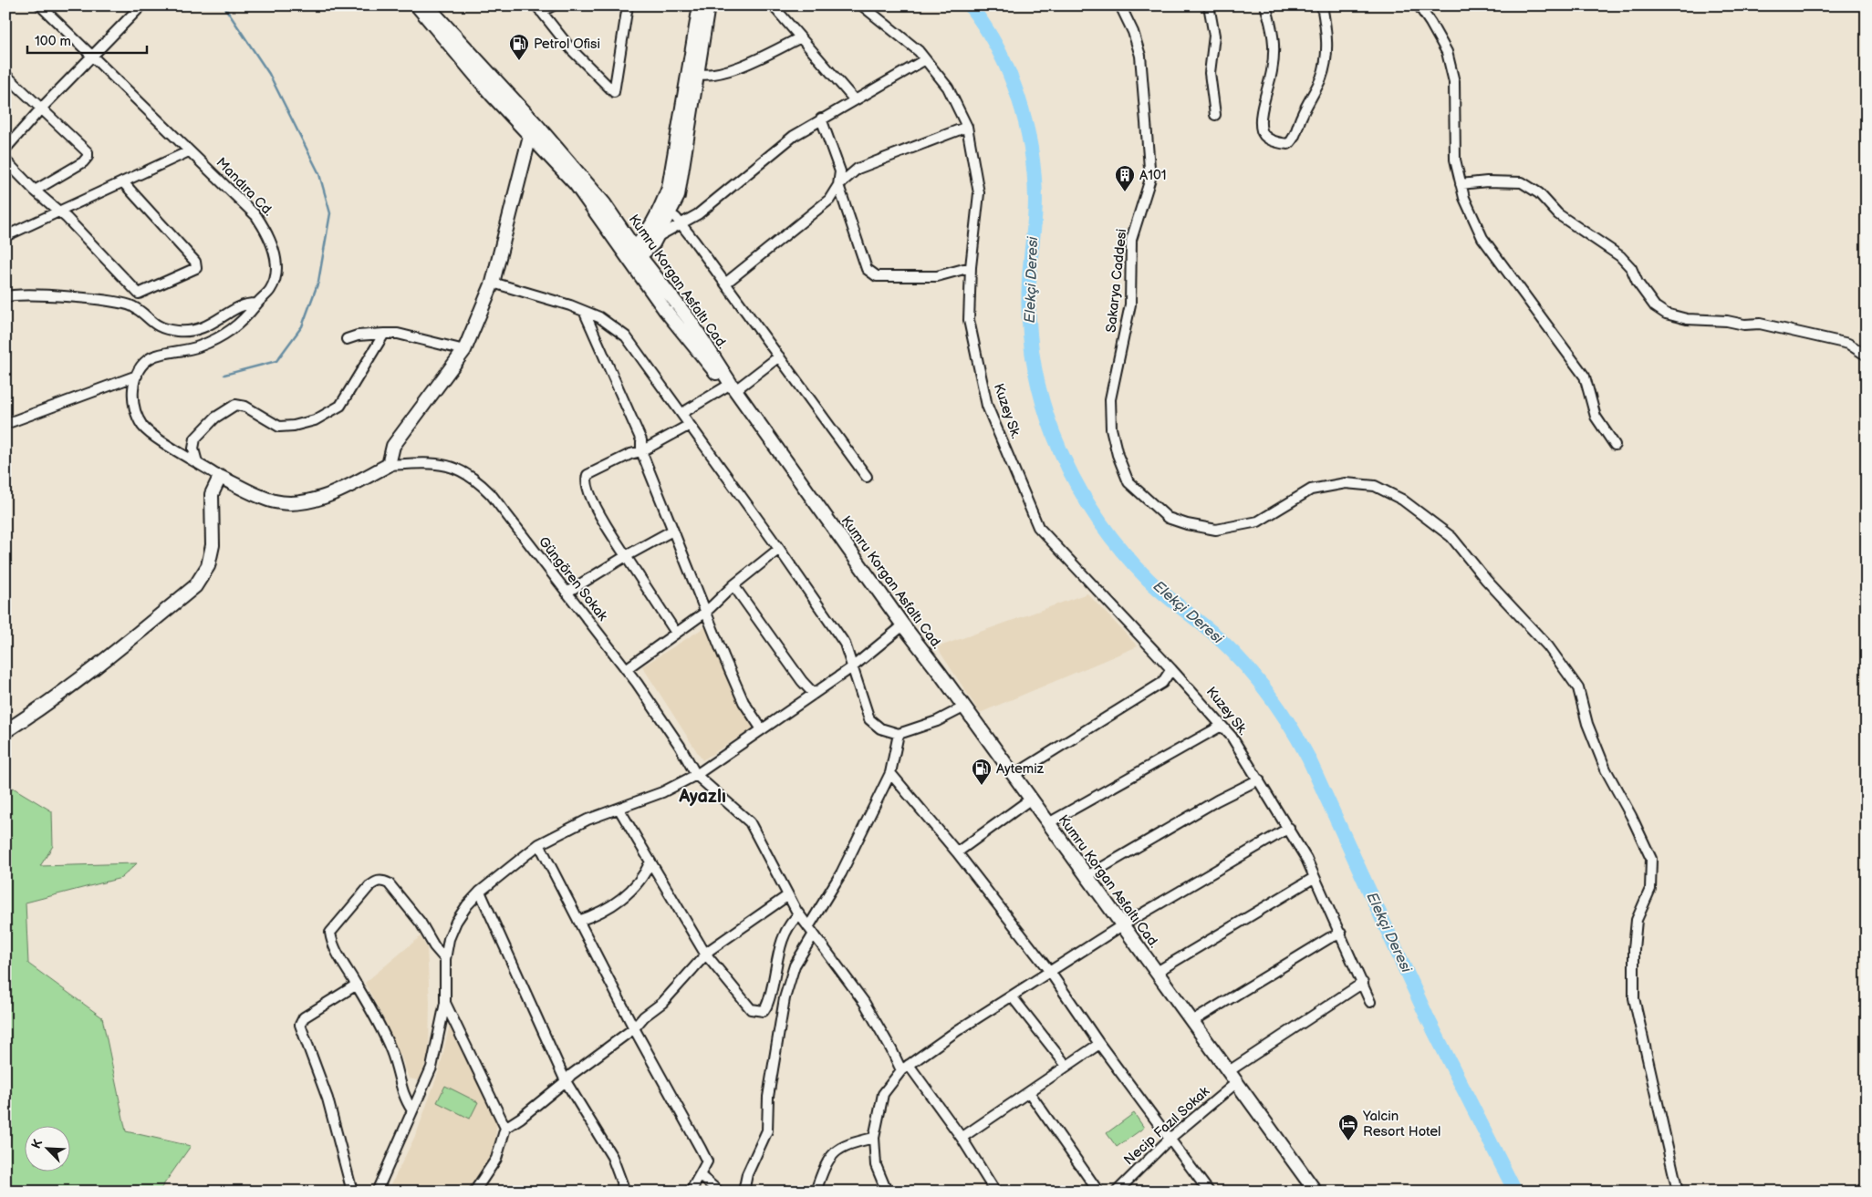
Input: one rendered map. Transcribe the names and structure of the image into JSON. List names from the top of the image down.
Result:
{
  "streets": {
    "main road": ["Kumru Korgan Asfaltı Cad."],
    "street": [
      "Mandıra Cd.",
      "Sakarya Caddesi",
      "Kuzey Sk.",
      "Güngören Sokak",
      "Necip Fazıl Sokak"
    ]
  },
  "crossings": [
    ["Kumru Korgan Asfaltı Cad.", "Necip Fazıl Sokak"]
  ],
  "districts": ["Ayazlı"],
  "water": ["Elekçi Deresi"],
  "places": {
    "fuel station": ["Petrol Ofisi", "Aytemiz"],
    "building": ["A101"],
    "hotel": ["Yalcin Resort Hotel"]
  },
  "scale_bar": "100 m",
  "north": "top left"
}
